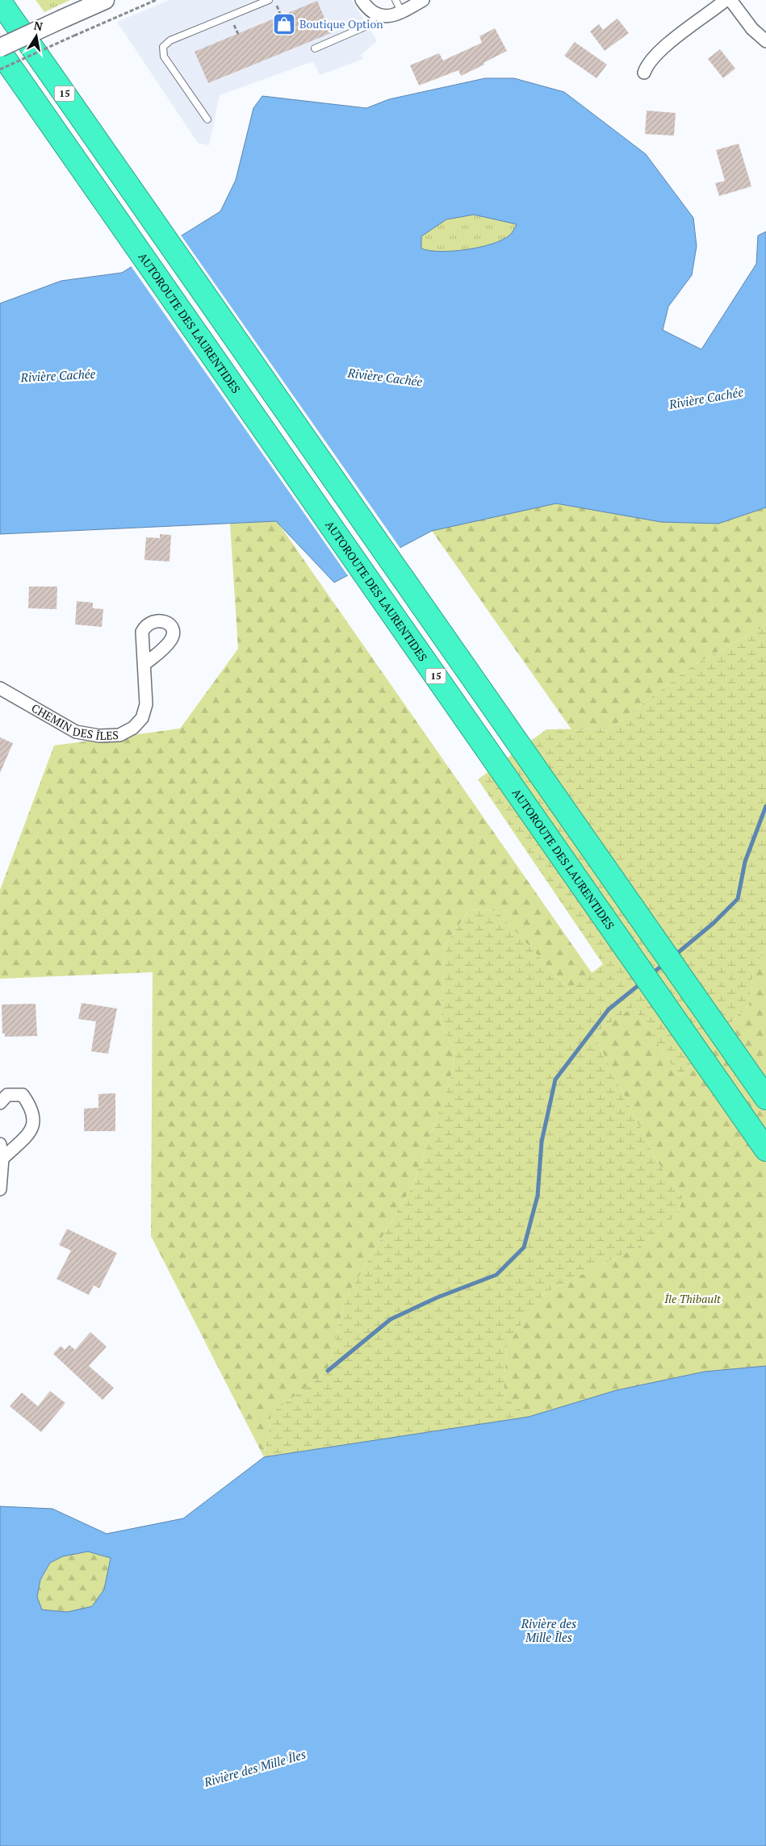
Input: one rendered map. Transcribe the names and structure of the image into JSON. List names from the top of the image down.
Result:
{
  "streets": {
    "highway": ["15", "AUTOROUTE DES LAURENTIDES"],
    "street": ["CHEMIN DES ÎLES"]
  },
  "water": ["Rivière Cachée", "Rivière des Mille Îles"],
  "parks": ["Île Thibault"],
  "places": {
    "shop": ["Boutique Option"]
  },
  "north": "top"
}
